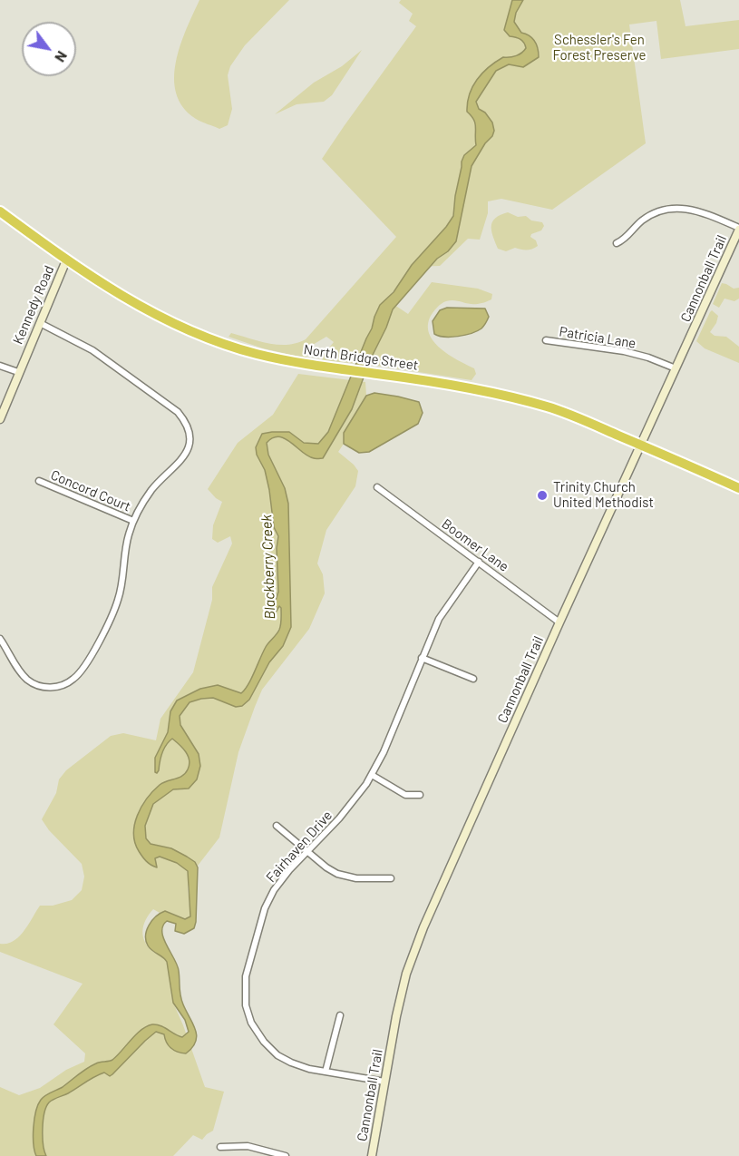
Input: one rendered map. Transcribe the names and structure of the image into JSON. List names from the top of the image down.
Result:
{
  "streets": {
    "highway": ["North Bridge Street"],
    "street": [
      "Cannonball Trail",
      "Kennedy Road",
      "Patricia Lane",
      "Concord Court",
      "Boomer Lane",
      "Fairhaven Drive"
    ]
  },
  "crossings": [
    ["Cannonball Trail", "Patricia Lane"],
    ["Cannonball Trail", "North Bridge Street"],
    ["Cannonball Trail", "Boomer Lane"],
    ["Cannonball Trail", "Fairhaven Drive"],
    ["Kennedy Road", "North Bridge Street"],
    ["Boomer Lane", "Fairhaven Drive"]
  ],
  "water": ["Blackberry Creek"],
  "parks": ["Schessler's Fen Forest Preserve"],
  "places": ["Trinity Church United Methodist"],
  "north": "bottom right"
}
